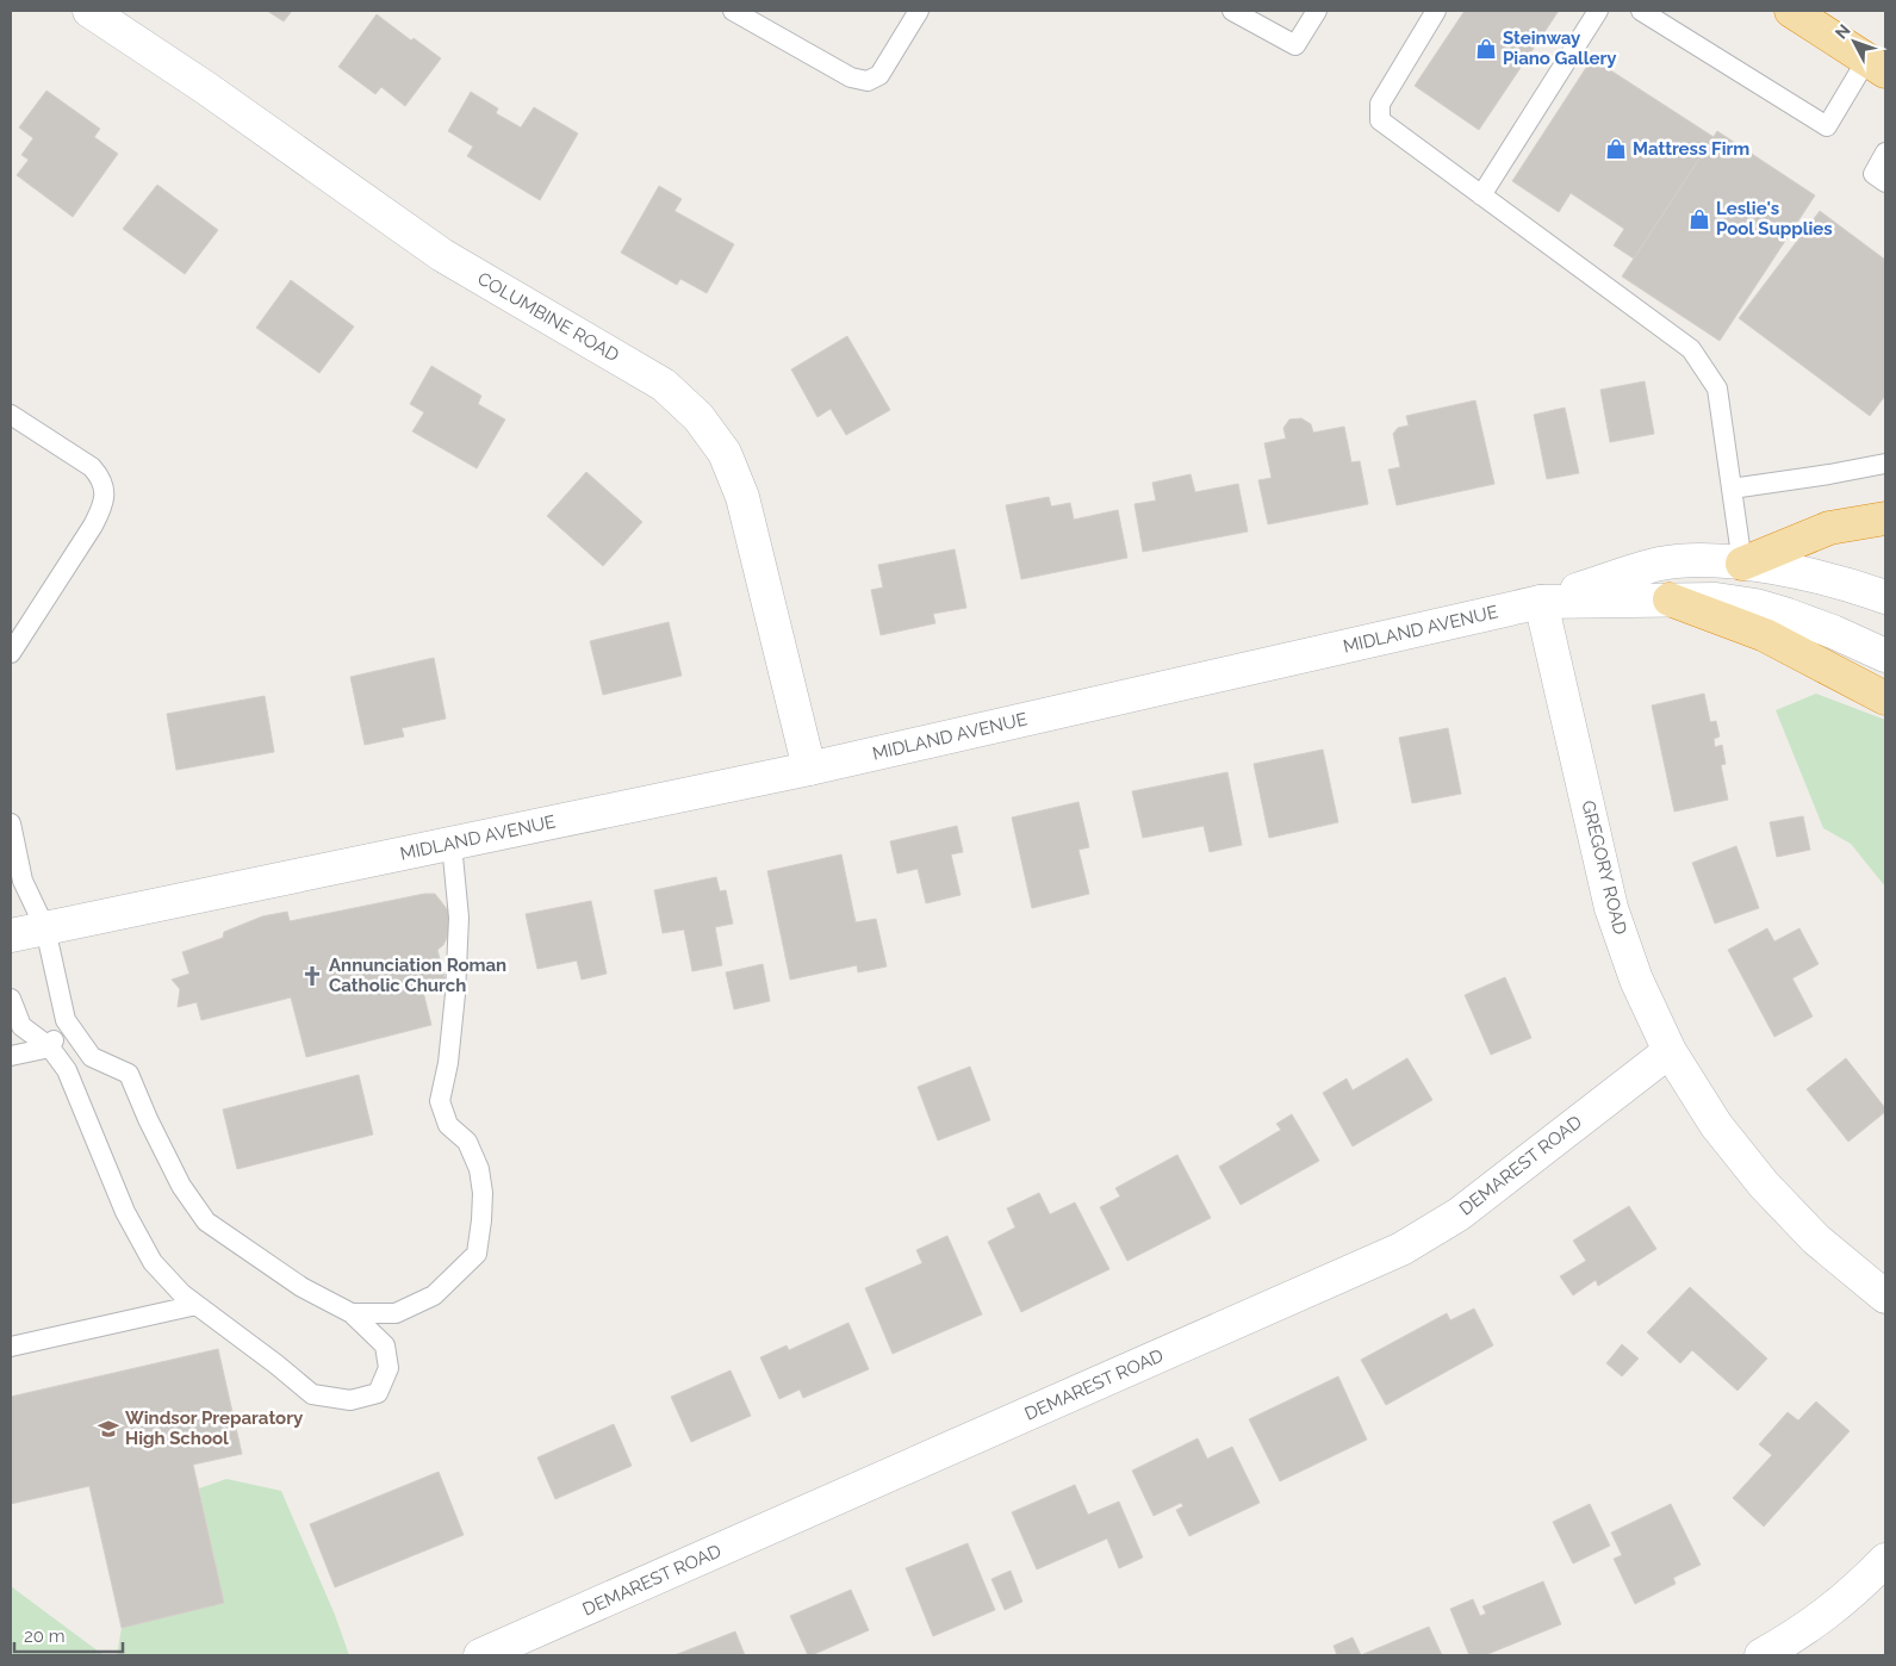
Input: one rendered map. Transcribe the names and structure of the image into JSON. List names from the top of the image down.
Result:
{
  "streets": {
    "street": [
      "COLUMBINE ROAD",
      "MIDLAND AVENUE",
      "GREGORY ROAD",
      "DEMAREST ROAD"
    ]
  },
  "crossings": [
    ["COLUMBINE ROAD", "MIDLAND AVENUE"],
    ["MIDLAND AVENUE", "GREGORY ROAD"],
    ["GREGORY ROAD", "DEMAREST ROAD"]
  ],
  "places": {
    "shop": ["Steinway Piano Gallery", "Mattress Firm", "Leslie's Pool Supplies"],
    "church": ["Annunciation Roman Catholic Church"],
    "school or university": ["Windsor Preparatory High School"]
  },
  "scale_bar": "20 m",
  "north": "top left"
}
